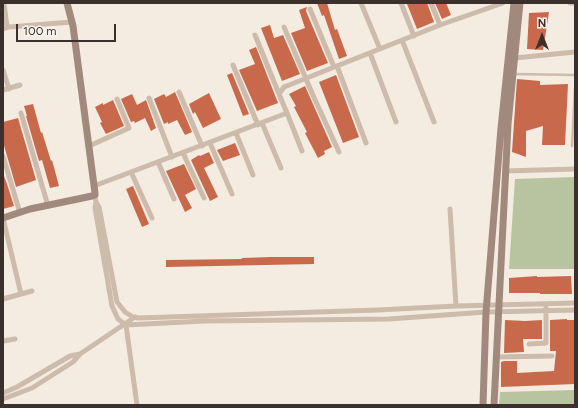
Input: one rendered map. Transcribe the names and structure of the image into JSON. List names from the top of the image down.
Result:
{
  "scale_bar": "100 m",
  "north": "top"
}
